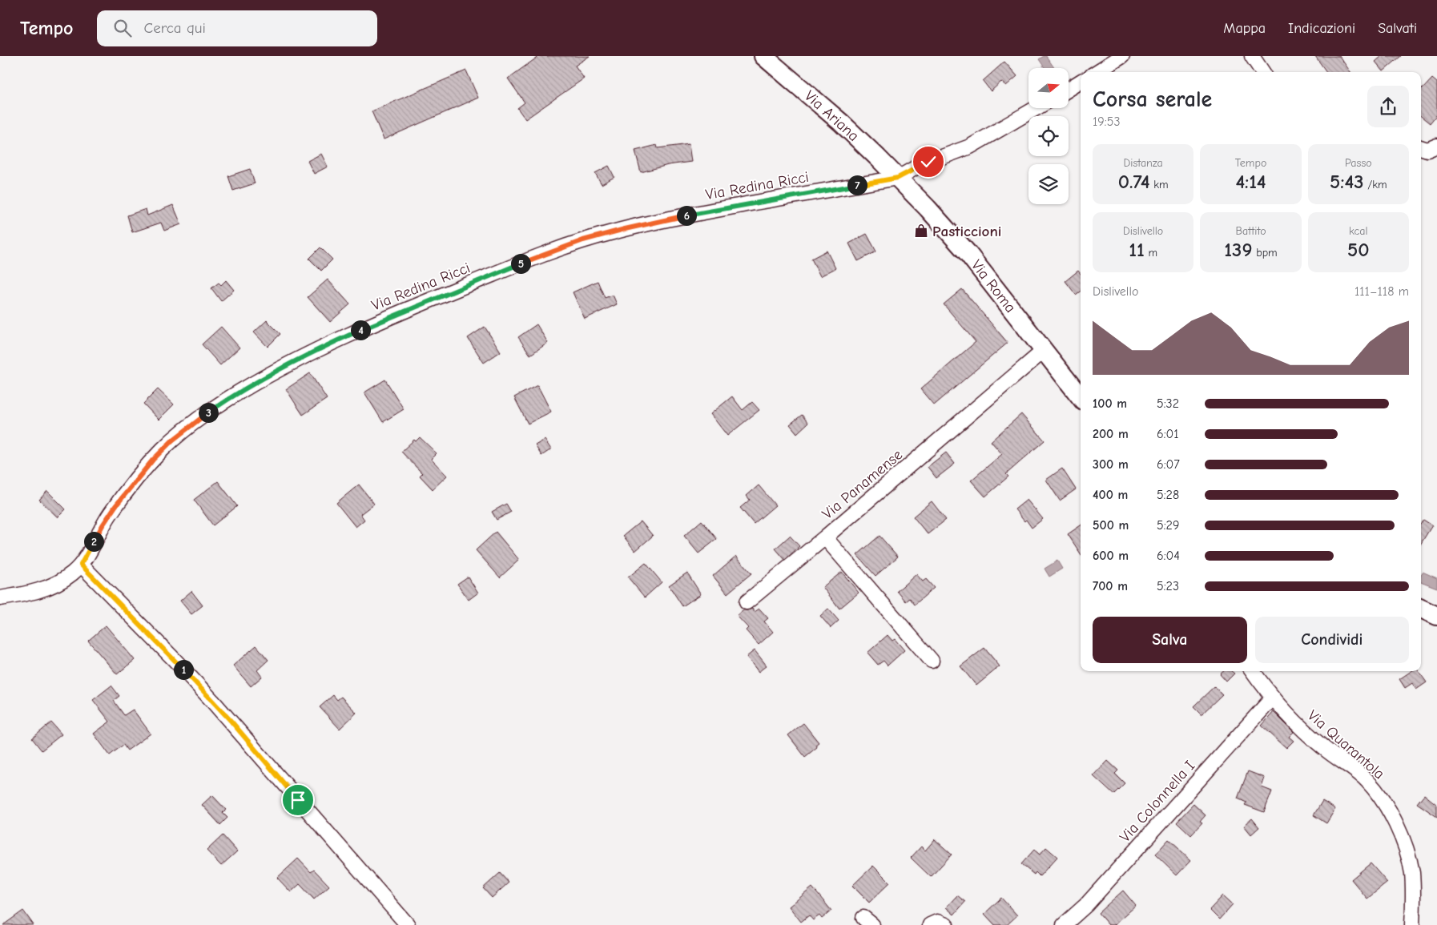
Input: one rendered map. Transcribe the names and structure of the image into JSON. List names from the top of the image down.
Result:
{
  "streets": {
    "main road": ["Via Ariana", "Via Roma"],
    "street": [
      "Via Redina Ricci",
      "Via Panamense",
      "Via Quarantola",
      "Via Colonnella I"
    ]
  },
  "crossings": [
    ["Via Ariana", "Via Redina Ricci"],
    ["Via Ariana", "Via Roma"],
    ["Via Redina Ricci", "Via Roma"],
    ["Via Roma", "Via Panamense"],
    ["Via Quarantola", "Via Colonnella I"]
  ],
  "places": {
    "shop": ["Pasticcioni"]
  },
  "north": "right",
  "page": {
    "header": "Tempo",
    "search": "Cerca qui",
    "nav": ["Mappa", "Indicazioni", "Salvati"],
    "heading": ["Corsa serale", "19:53"],
    "stats": [
      ["Distanza", "0.74 km"],
      ["Tempo", "4:14"],
      ["Passo", "5:43 /km"],
      ["Dislivello", "11 m"],
      ["Battito", "139 bpm"],
      ["kcal", "50"]
    ],
    "pins": [
      "7",
      "6",
      "5",
      "4",
      "3",
      "2",
      "1"
    ],
    "chart": ["Dislivello", "111–118 m"],
    "list": [
      {
        "name": "100 m",
        "note": "5:32"
      },
      {
        "name": "200 m",
        "note": "6:01"
      },
      {
        "name": "300 m",
        "note": "6:07"
      },
      {
        "name": "400 m",
        "note": "5:28"
      },
      {
        "name": "500 m",
        "note": "5:29"
      },
      {
        "name": "600 m",
        "note": "6:04"
      },
      {
        "name": "700 m",
        "note": "5:23"
      }
    ],
    "buttons": ["Salva", "Condividi"]
  }
}
